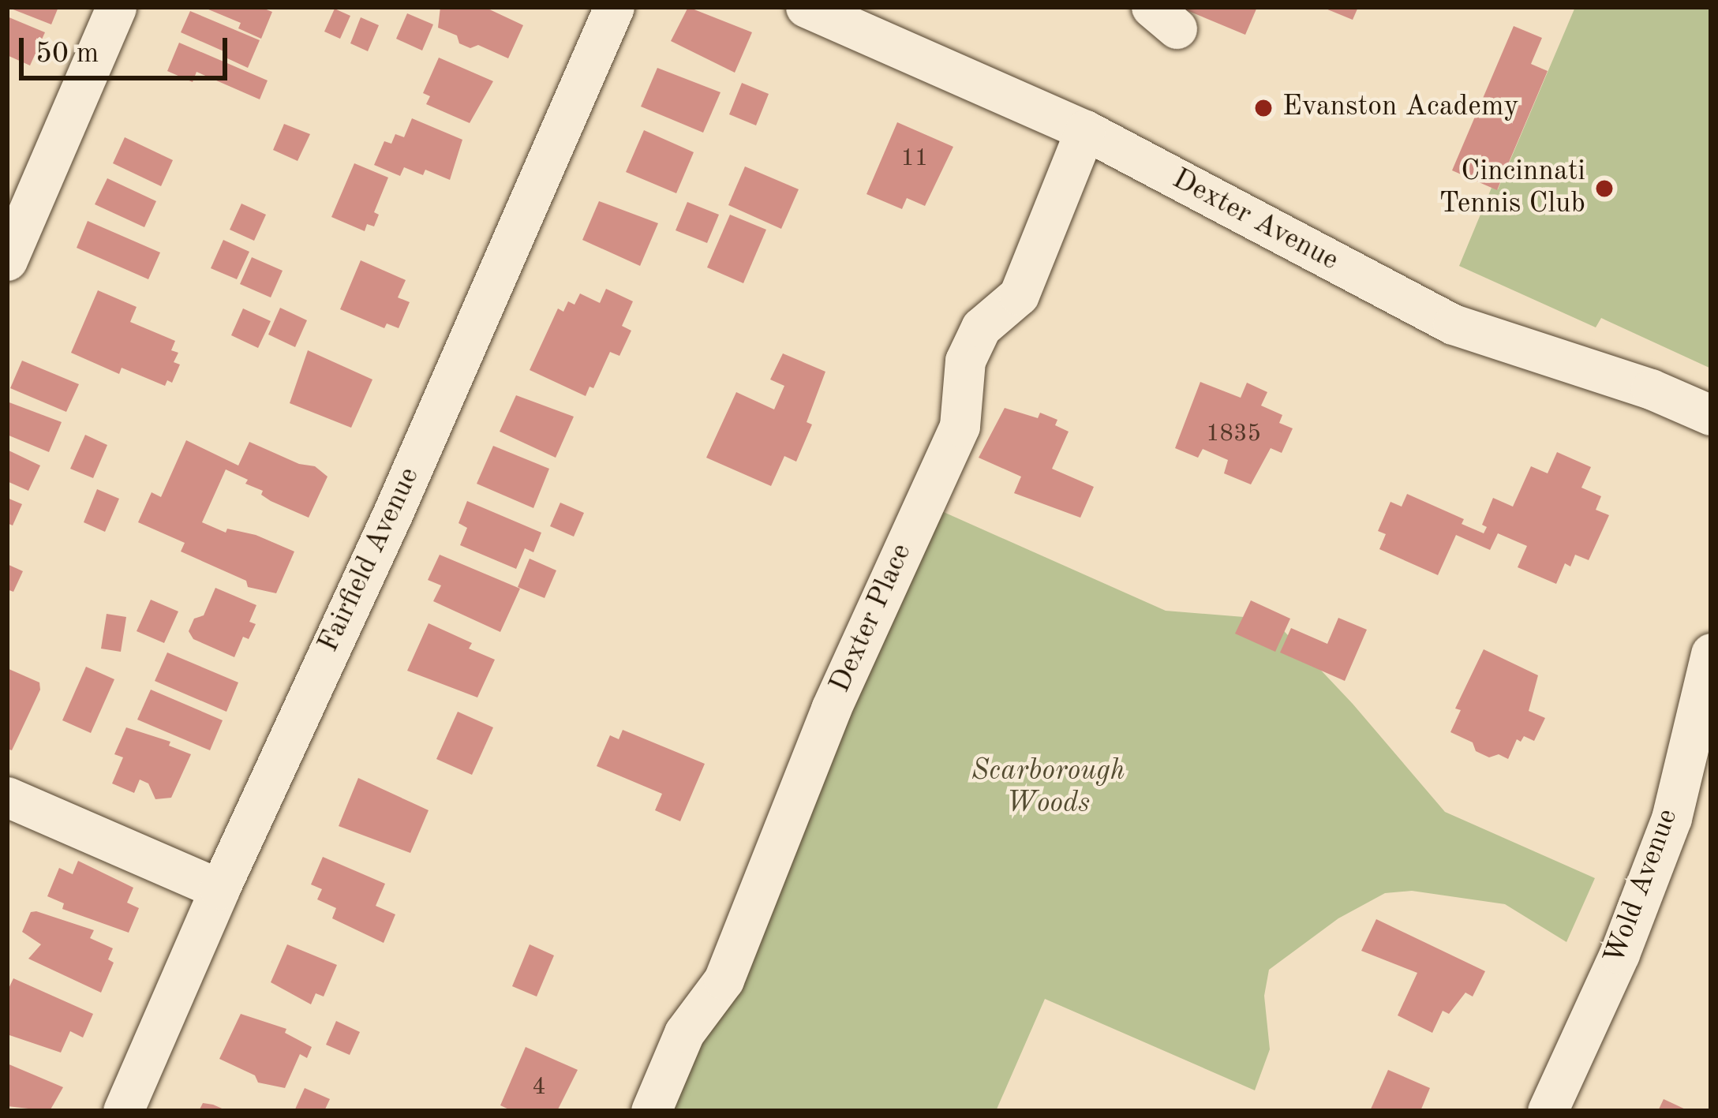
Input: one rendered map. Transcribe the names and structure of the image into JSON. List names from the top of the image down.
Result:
{
  "streets": {
    "street": [
      "Dexter Avenue",
      "Fairfield Avenue",
      "Dexter Place",
      "Wold Avenue"
    ]
  },
  "crossings": [
    ["Dexter Avenue", "Dexter Place"]
  ],
  "parks": ["Scarborough Woods"],
  "places": ["Evanston Academy", "Cincinnati Tennis Club"],
  "house_numbers": ["11", "1835", "4"],
  "scale_bar": "50 m"
}
